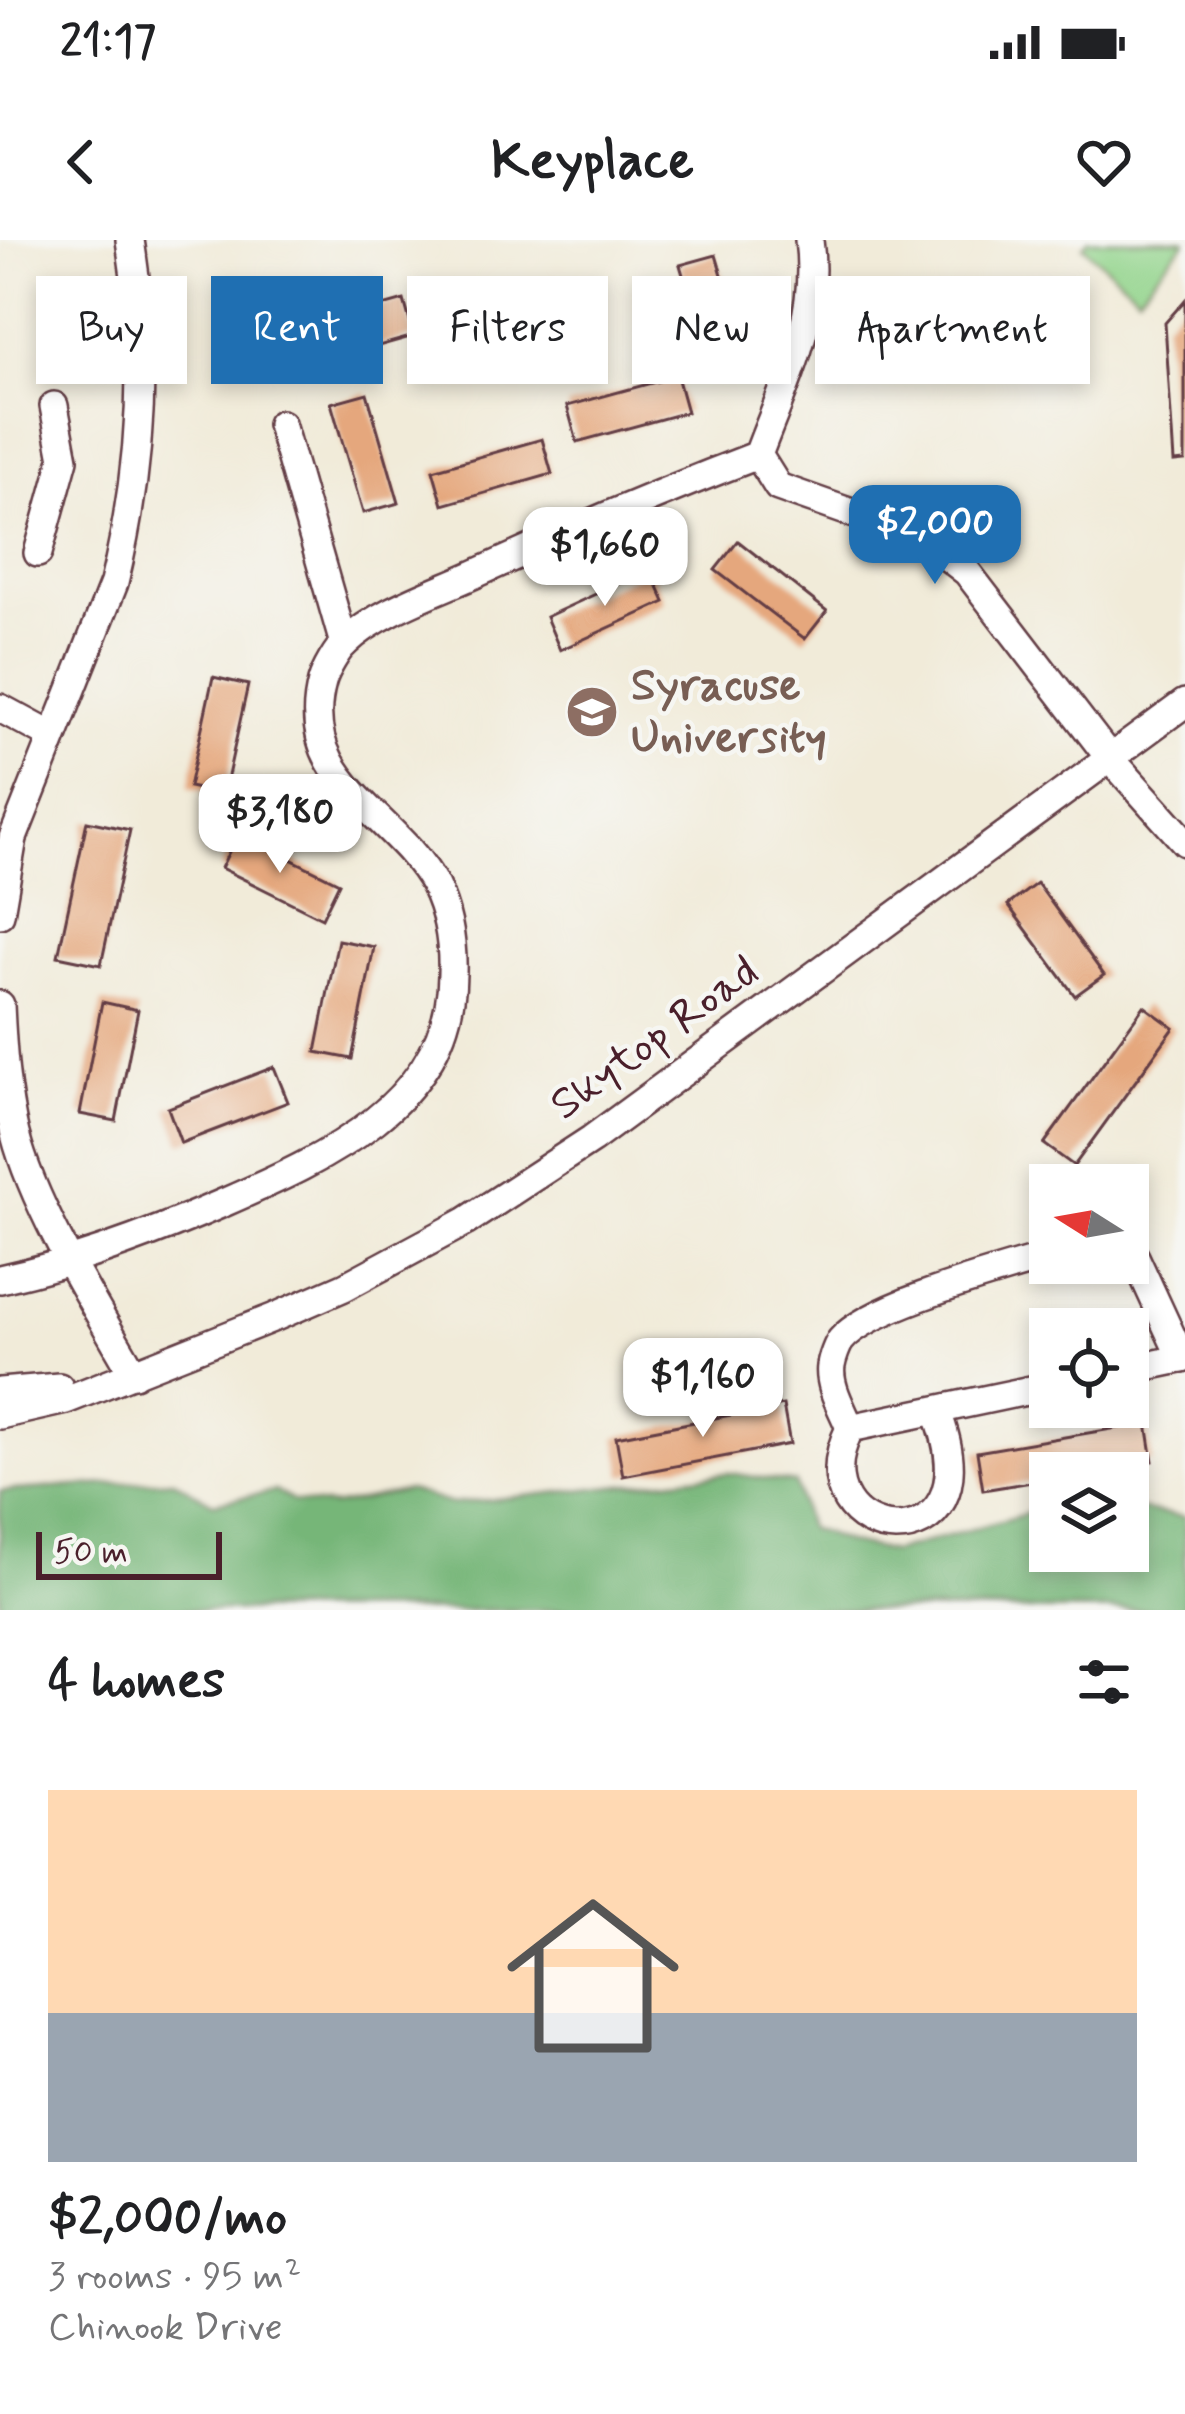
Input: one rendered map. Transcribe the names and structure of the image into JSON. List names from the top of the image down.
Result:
{
  "streets": {
    "street": ["Skytop Road"]
  },
  "places": {
    "school or university": ["Syracuse University"]
  },
  "scale_bar": "50 m",
  "north": "left",
  "page": {
    "status": "21:17",
    "header": "Keyplace",
    "chip": [
      "Buy",
      "Rent",
      "Filters",
      "New",
      "Apartment"
    ],
    "price": [
      "$2,000",
      "$1,660",
      "$3,180",
      "$1,160"
    ],
    "scale": "50 m",
    "heading": "4 homes",
    "list": [
      {
        "name": "$2,000/mo",
        "note": "3 rooms · 95 m² · Chinook Drive"
      }
    ]
  }
}
